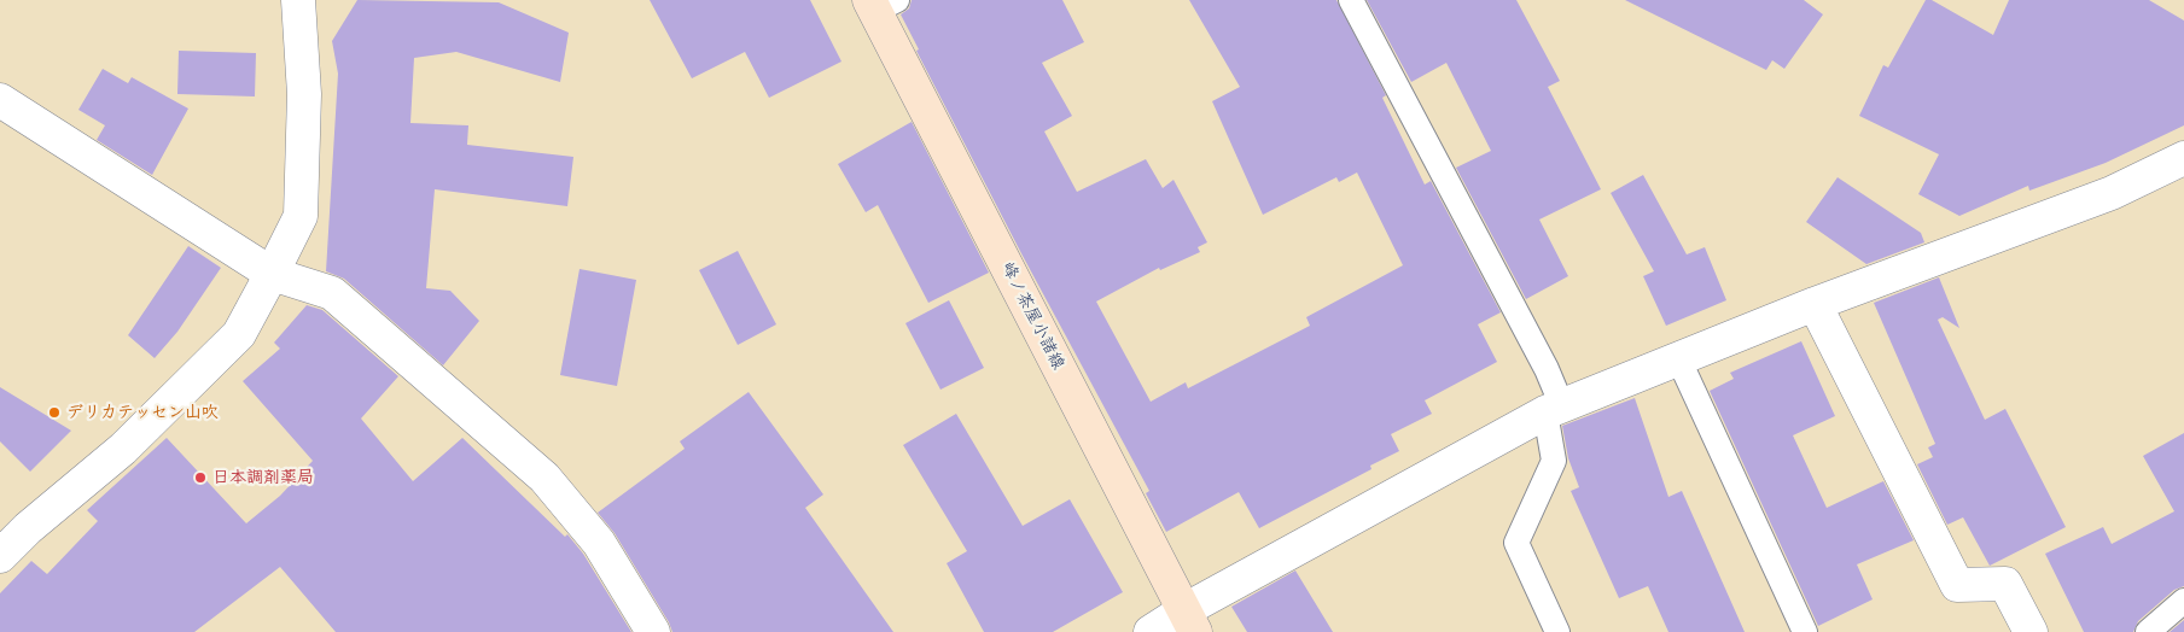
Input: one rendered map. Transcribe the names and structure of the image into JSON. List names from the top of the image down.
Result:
{
  "streets": {
    "main road": ["峰ノ茶屋小諸線"]
  },
  "places": ["デリカテッセン山吹", "日本調剤薬局"]
}
